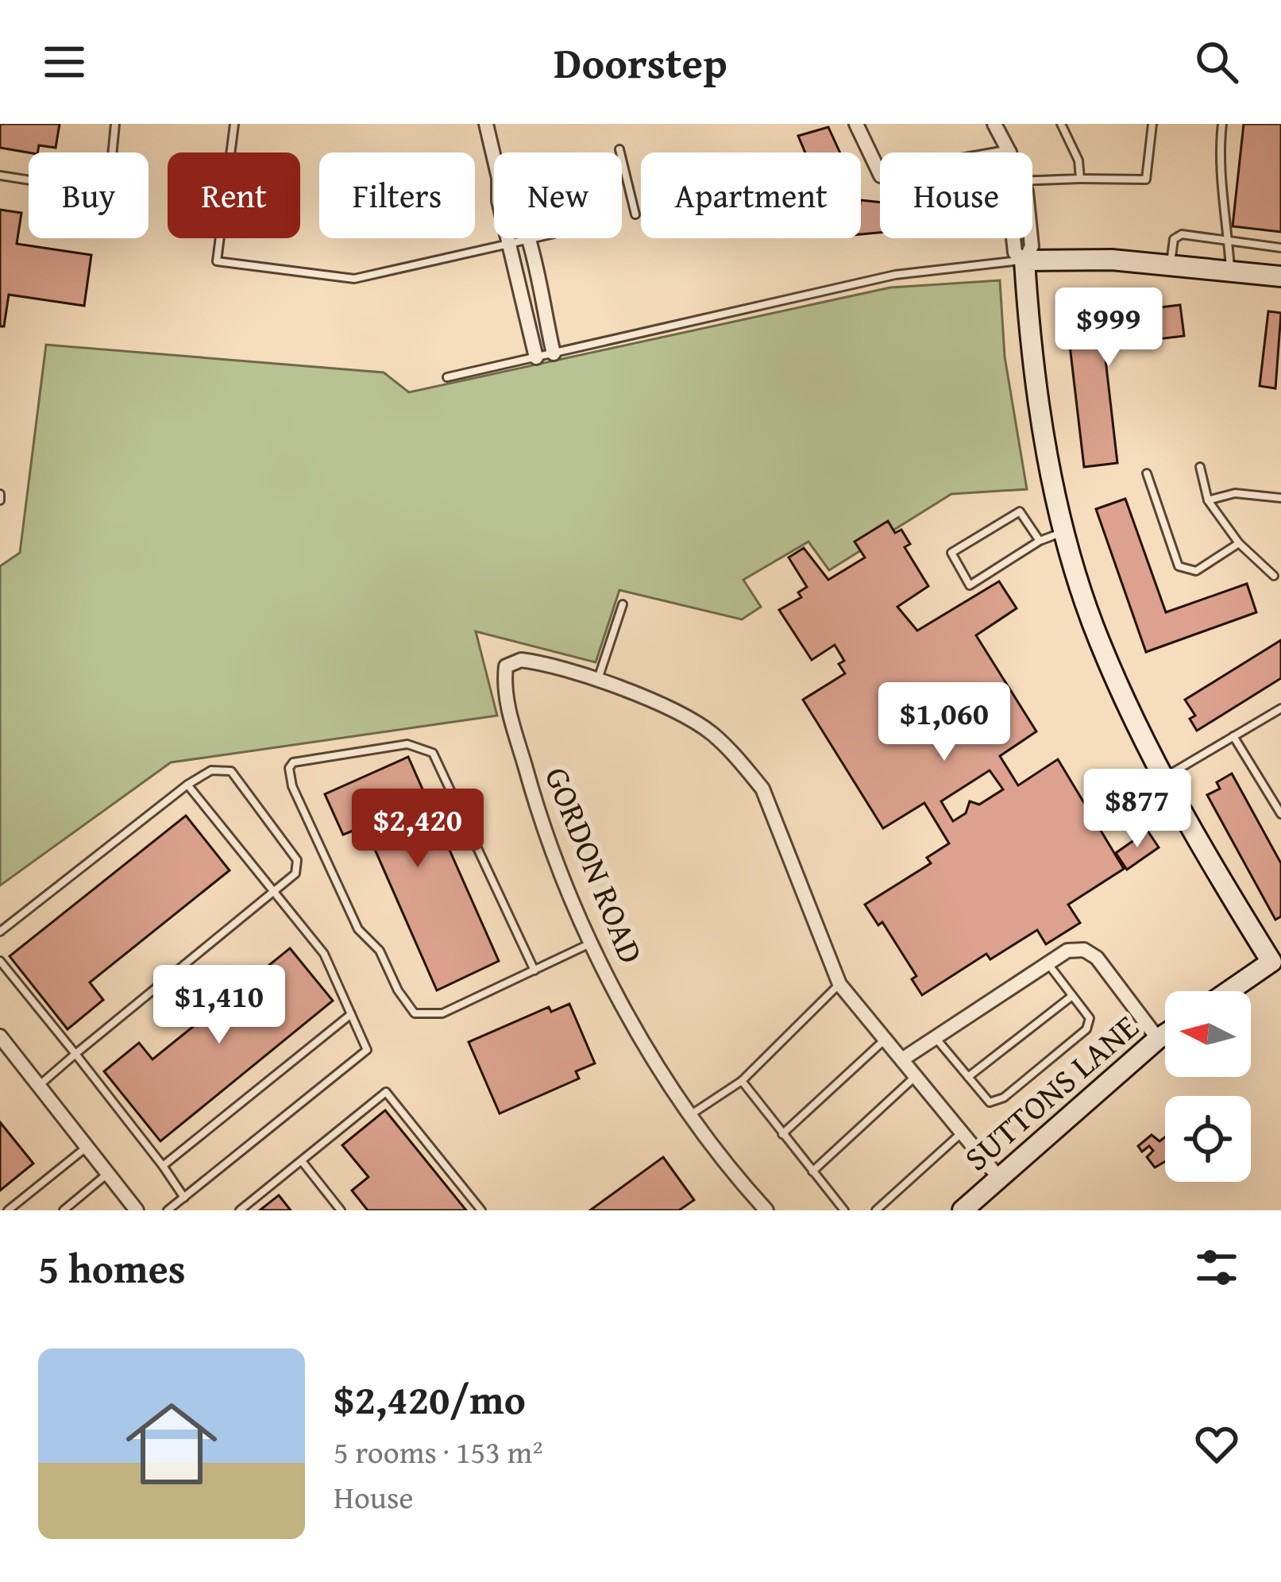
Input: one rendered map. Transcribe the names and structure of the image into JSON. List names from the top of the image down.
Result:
{
  "streets": {
    "street": ["GORDON ROAD", "SUTTONS LANE"]
  },
  "north": "left",
  "page": {
    "header": "Doorstep",
    "chip": [
      "Buy",
      "Rent",
      "Filters",
      "New",
      "Apartment",
      "House"
    ],
    "price": [
      "$999",
      "$1,060",
      "$877",
      "$2,420",
      "$1,410"
    ],
    "heading": "5 homes",
    "list": [
      {
        "name": "$2,420/mo",
        "note": "5 rooms · 153 m² · House"
      }
    ]
  }
}
